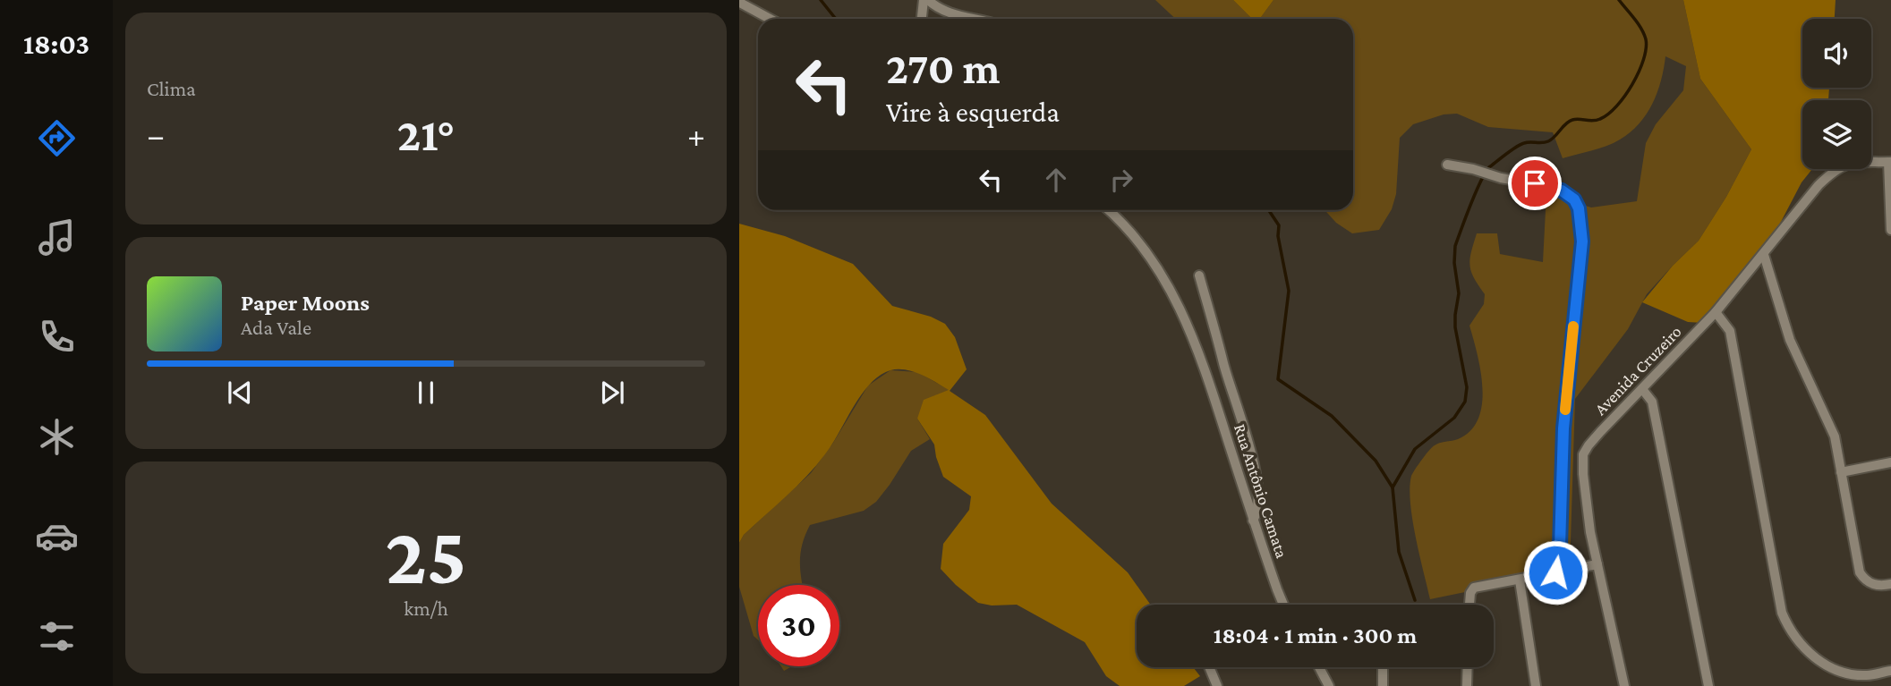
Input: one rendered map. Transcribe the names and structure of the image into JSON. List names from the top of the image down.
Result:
{
  "streets": {
    "street": ["Avenida Cruzeiro", "Rua Antônio Camata"]
  },
  "page": {
    "tabs": "18:03",
    "tile": [
      "Clima",
      ["25", "km/h"]
    ],
    "turn": ["270 m", "Vire à esquerda"],
    "heat": ["−", "21°", "+"],
    "song": ["Paper Moons", "Ada Vale"],
    "limit": "30",
    "trip": "18:04 · 1 min · 300 m"
  }
}
